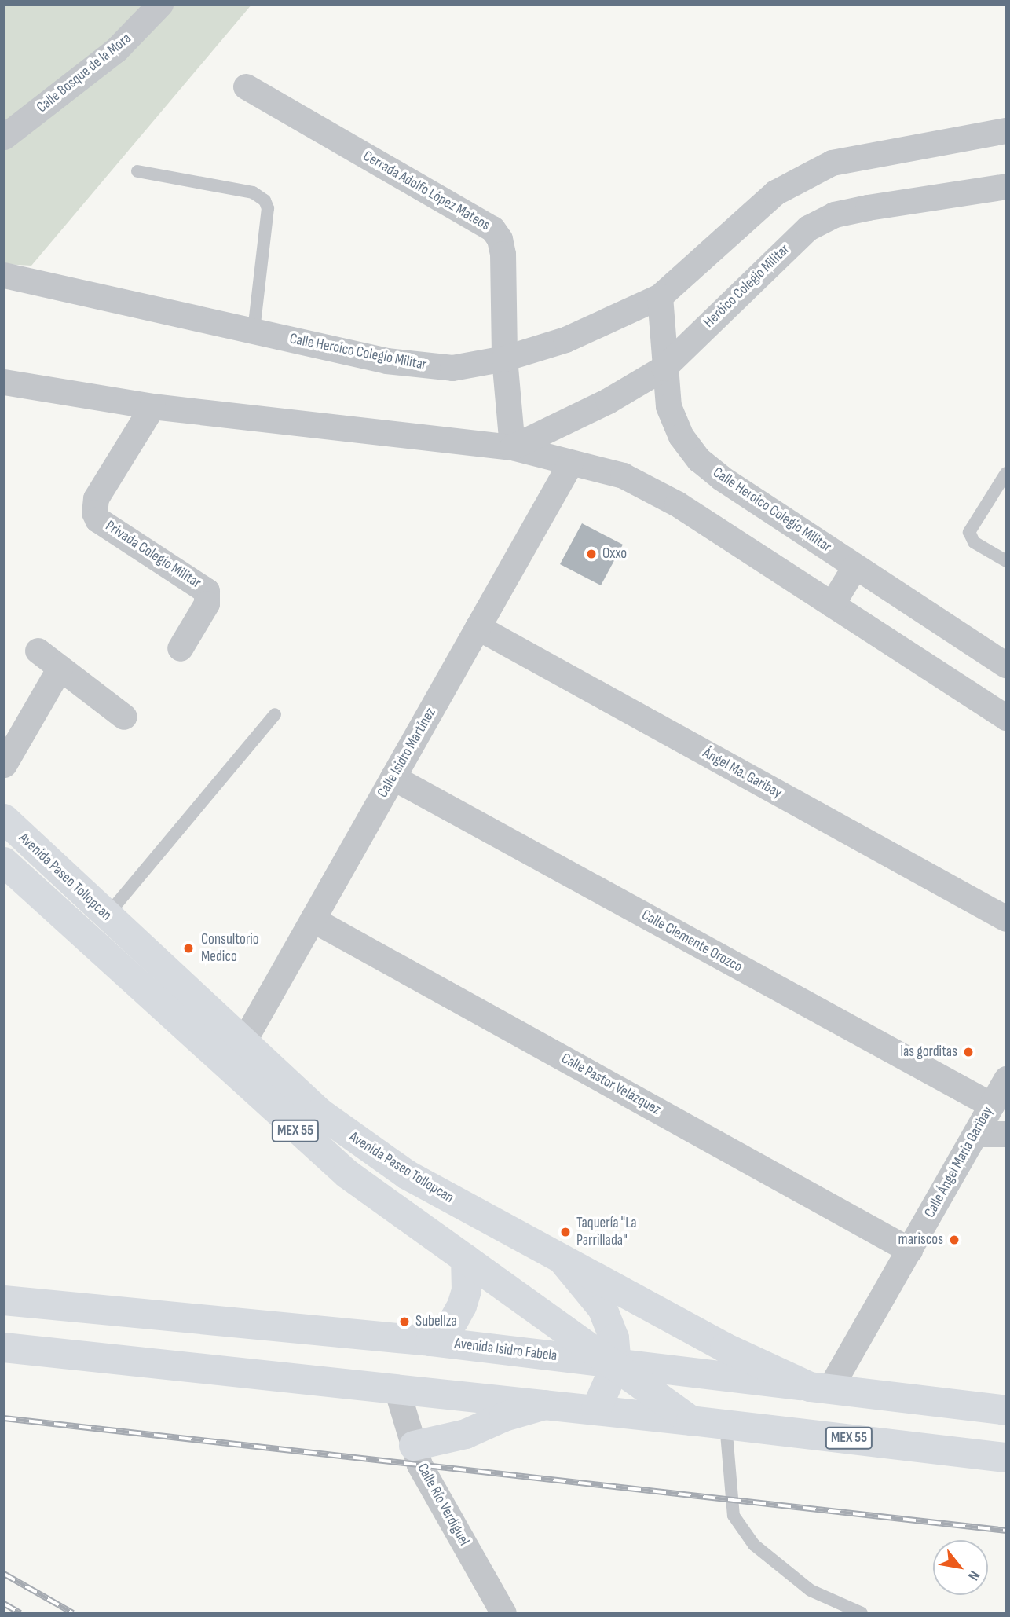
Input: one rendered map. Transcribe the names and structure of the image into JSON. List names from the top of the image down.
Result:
{
  "streets": {
    "main road": ["Avenida Paseo Tollopcan", "MEX 55", "Avenida Isidro Fabela"],
    "street": [
      "Calle Bosque de la Mora",
      "Cerrada Adolfo López Mateos",
      "Heróico Colegio Militar",
      "Calle Heroico Colegio Militar",
      "Privada Colegio Militar",
      "Calle Isidro Martínez",
      "Ángel Ma. Garibay",
      "Calle Clemente Orozco",
      "Calle Pastor Velázquez",
      "Calle Ángel María Garibay",
      "Calle Río Verdiguel"
    ]
  },
  "crossings": [
    ["Cerrada Adolfo López Mateos", "Heróico Colegio Militar"],
    ["Cerrada Adolfo López Mateos", "Calle Heroico Colegio Militar"],
    ["Heróico Colegio Militar", "Calle Heroico Colegio Militar"],
    ["Calle Isidro Martínez", "Ángel Ma. Garibay"],
    ["Calle Isidro Martínez", "Avenida Paseo Tollopcan"],
    ["Calle Isidro Martínez", "Calle Clemente Orozco"],
    ["Calle Isidro Martínez", "Calle Pastor Velázquez"],
    ["Avenida Paseo Tollopcan", "MEX 55"],
    ["Avenida Paseo Tollopcan", "Calle Ángel María Garibay"],
    ["Avenida Paseo Tollopcan", "Avenida Isidro Fabela"],
    ["Calle Clemente Orozco", "Calle Ángel María Garibay"],
    ["Calle Pastor Velázquez", "Calle Ángel María Garibay"],
    ["MEX 55", "Calle Río Verdiguel"],
    ["Calle Ángel María Garibay", "Avenida Isidro Fabela"]
  ],
  "places": [
    "Oxxo",
    "Consultorio Medico",
    "las gorditas",
    "Taquería \"La Parrillada\"",
    "mariscos",
    "Subellza"
  ],
  "north": "bottom right"
}
